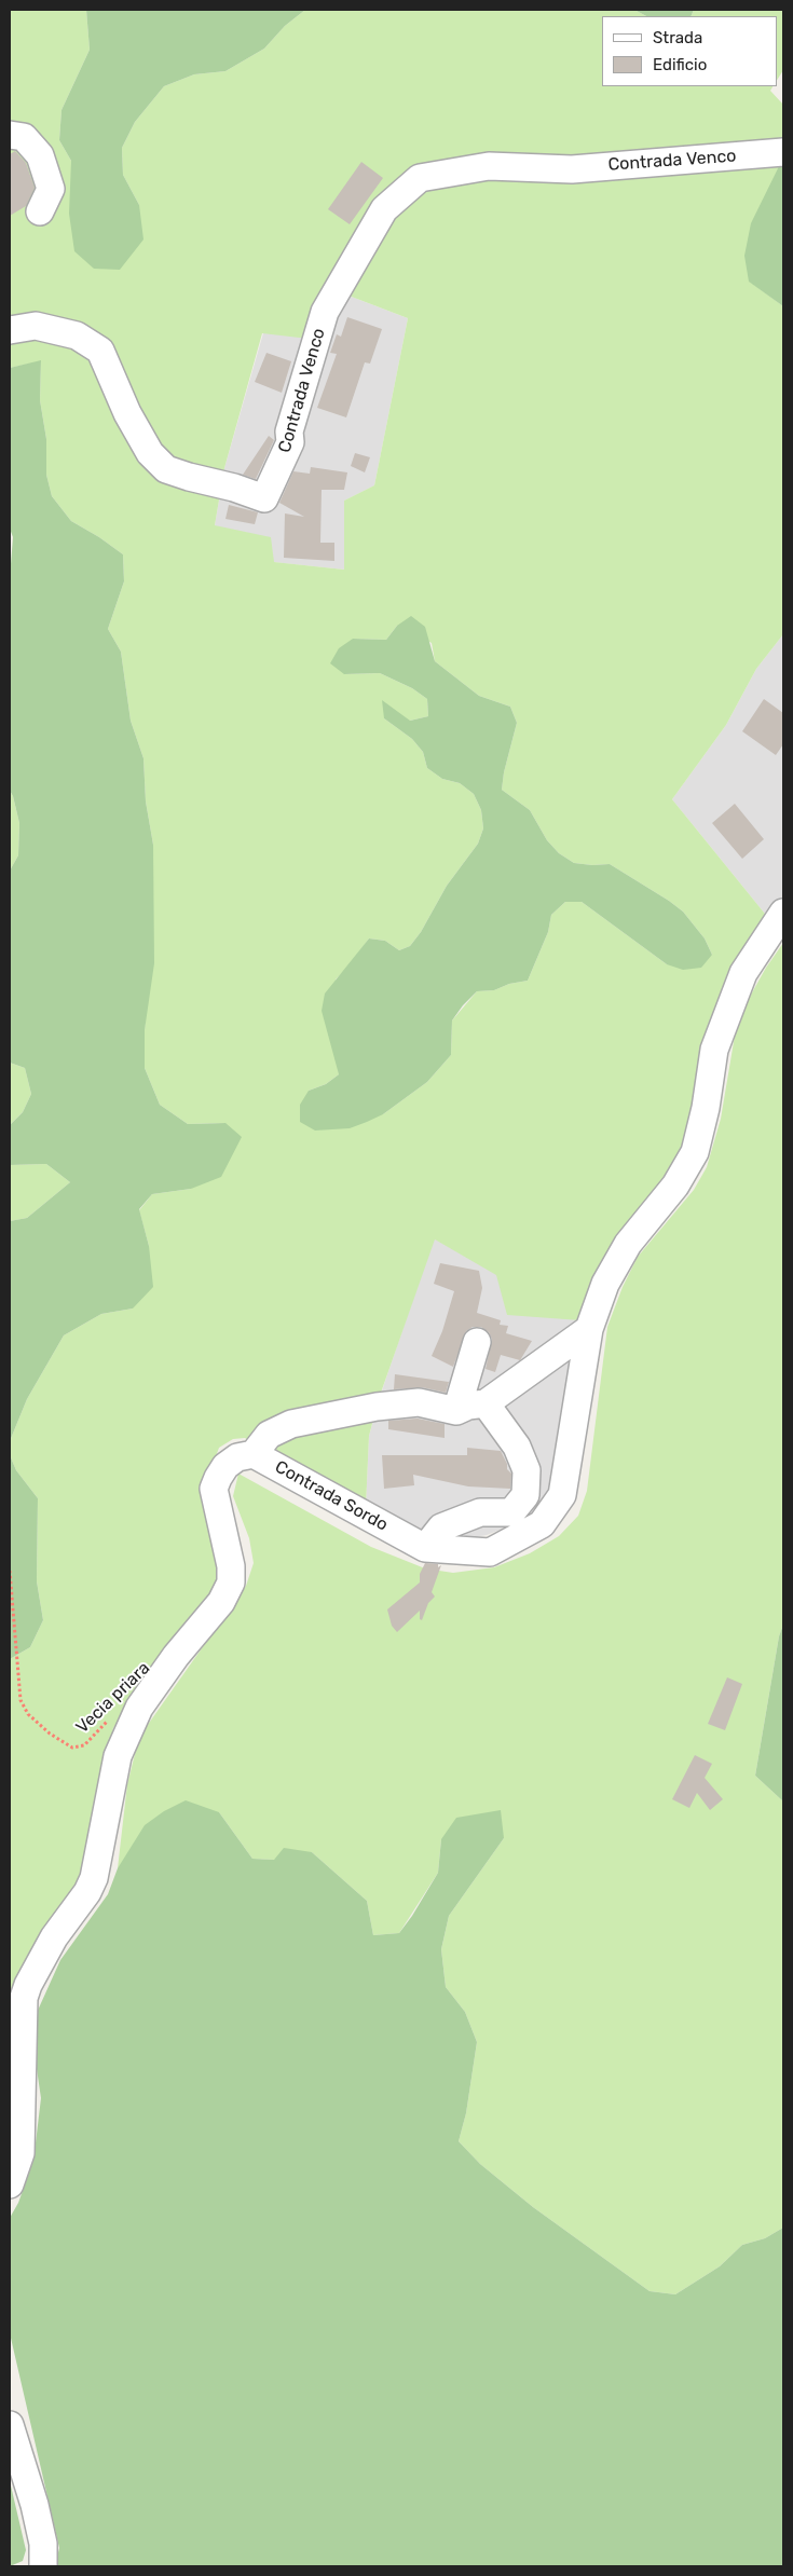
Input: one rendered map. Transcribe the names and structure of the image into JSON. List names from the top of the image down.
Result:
{
  "streets": {
    "street": ["Contrada Venco", "Contrada Sordo"],
    "path": ["Vecia priara"]
  },
  "legend": ["Strada", "Edificio"]
}
